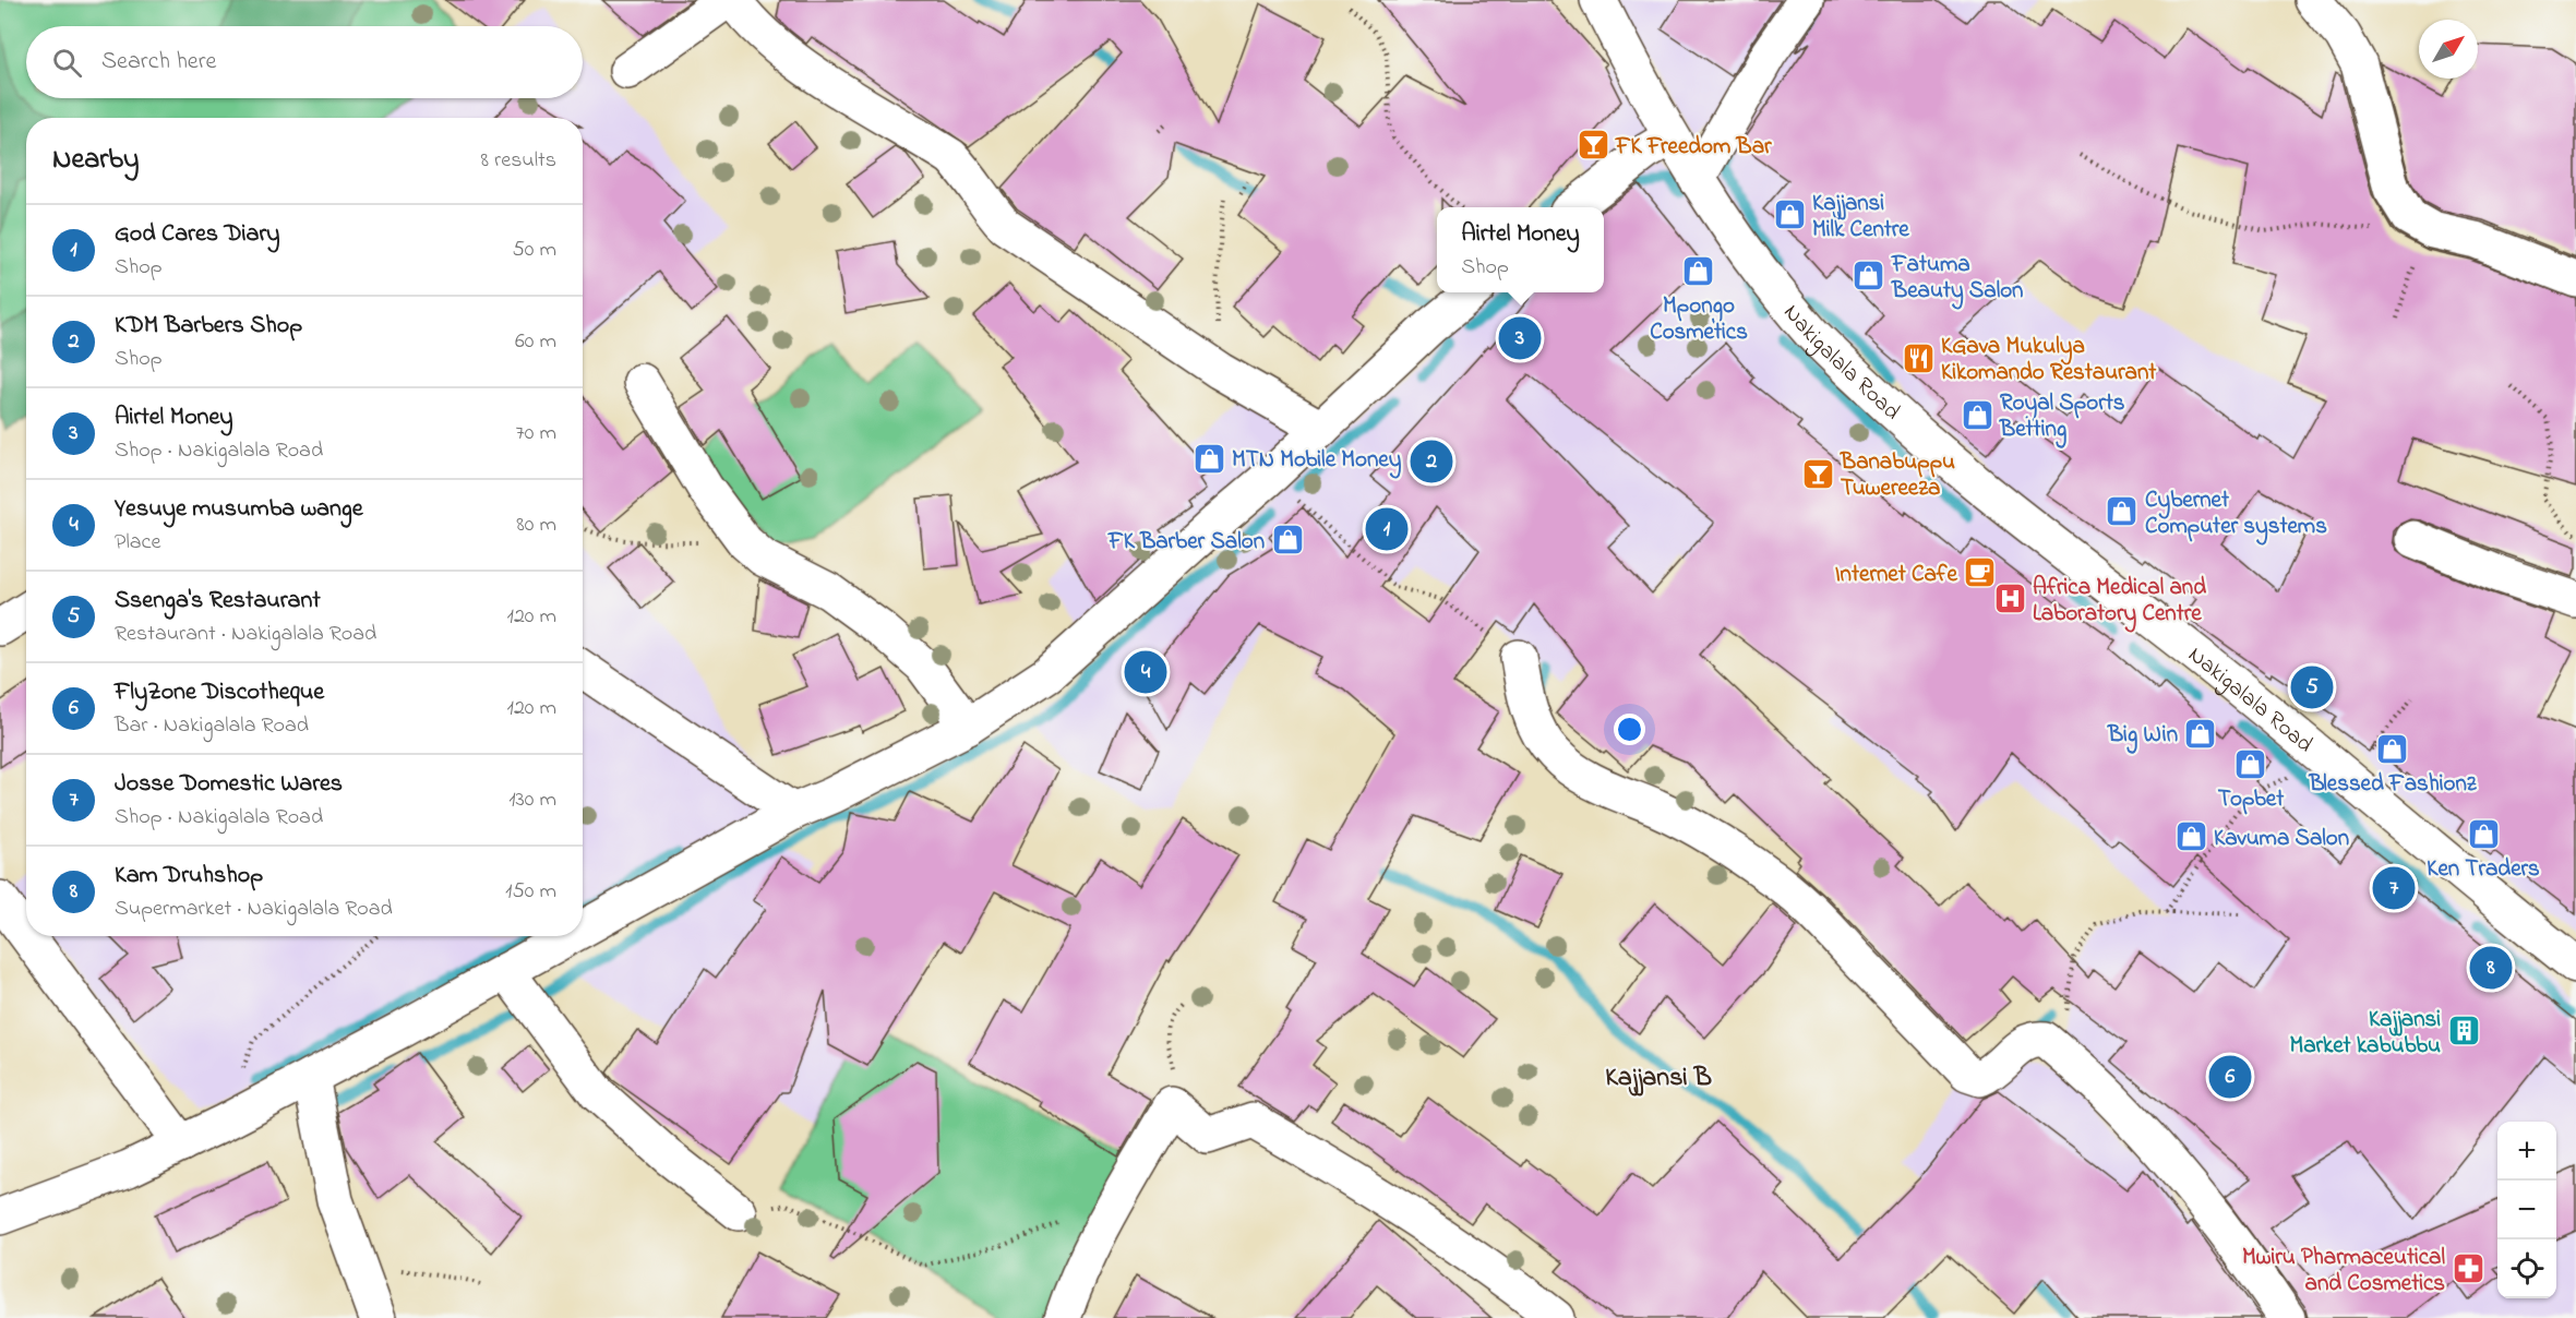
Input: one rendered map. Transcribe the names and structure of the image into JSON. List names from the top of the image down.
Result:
{
  "streets": {
    "street": ["Nakigalala Road"]
  },
  "districts": ["Kajjansi B"],
  "places": {
    "bar": ["FK Freedom Bar", "Banabuppu Tuwereeza"],
    "shop": [
      "Kajjansi Milk Centre",
      "Mpongo Cosmetics",
      "Fatuma Beauty Salon",
      "Royal Sports Betting",
      "MTN Mobile Money",
      "Cybernet Computer systems",
      "FK Barber Salon",
      "Big Win",
      "Blessed Fashionz",
      "Topbet",
      "Ken Traders",
      "Kavuma Salon"
    ],
    "restaurant": ["KGava Mukulya Kikomando Restaurant"],
    "cafe": ["Internet Cafe"],
    "hospital": ["Africa Medical and Laboratory Centre"],
    "building": ["Kajjansi Market kabubbu"],
    "pharmacy": ["Mwiru Pharmaceutical and Cosmetics"]
  },
  "north": "top right",
  "page": {
    "search": "Search here",
    "heading": ["Nearby", "8 results"],
    "list": [
      {
        "mark": "1",
        "name": "God Cares Diary",
        "note": "Shop",
        "value": "50 m"
      },
      {
        "mark": "2",
        "name": "KDM Barbers Shop",
        "note": "Shop",
        "value": "60 m"
      },
      {
        "mark": "3",
        "name": "Airtel Money",
        "note": "Shop · Nakigalala Road",
        "value": "70 m"
      },
      {
        "mark": "4",
        "name": "Yesuye musumba wange",
        "note": "Place",
        "value": "80 m"
      },
      {
        "mark": "5",
        "name": "Ssenga's Restaurant",
        "note": "Restaurant · Nakigalala Road",
        "value": "120 m"
      },
      {
        "mark": "6",
        "name": "FlyZone Discotheque",
        "note": "Bar · Nakigalala Road",
        "value": "120 m"
      },
      {
        "mark": "7",
        "name": "Josse Domestic Wares",
        "note": "Shop · Nakigalala Road",
        "value": "130 m"
      },
      {
        "mark": "8",
        "name": "Kam Druhshop",
        "note": "Supermarket · Nakigalala Road",
        "value": "150 m"
      }
    ],
    "popup": ["Airtel Money", "Shop"],
    "pins": [
      "3",
      "2",
      "1",
      "4",
      "5",
      "7",
      "8",
      "6"
    ],
    "map_buttons": ["+", "−"]
  }
}
